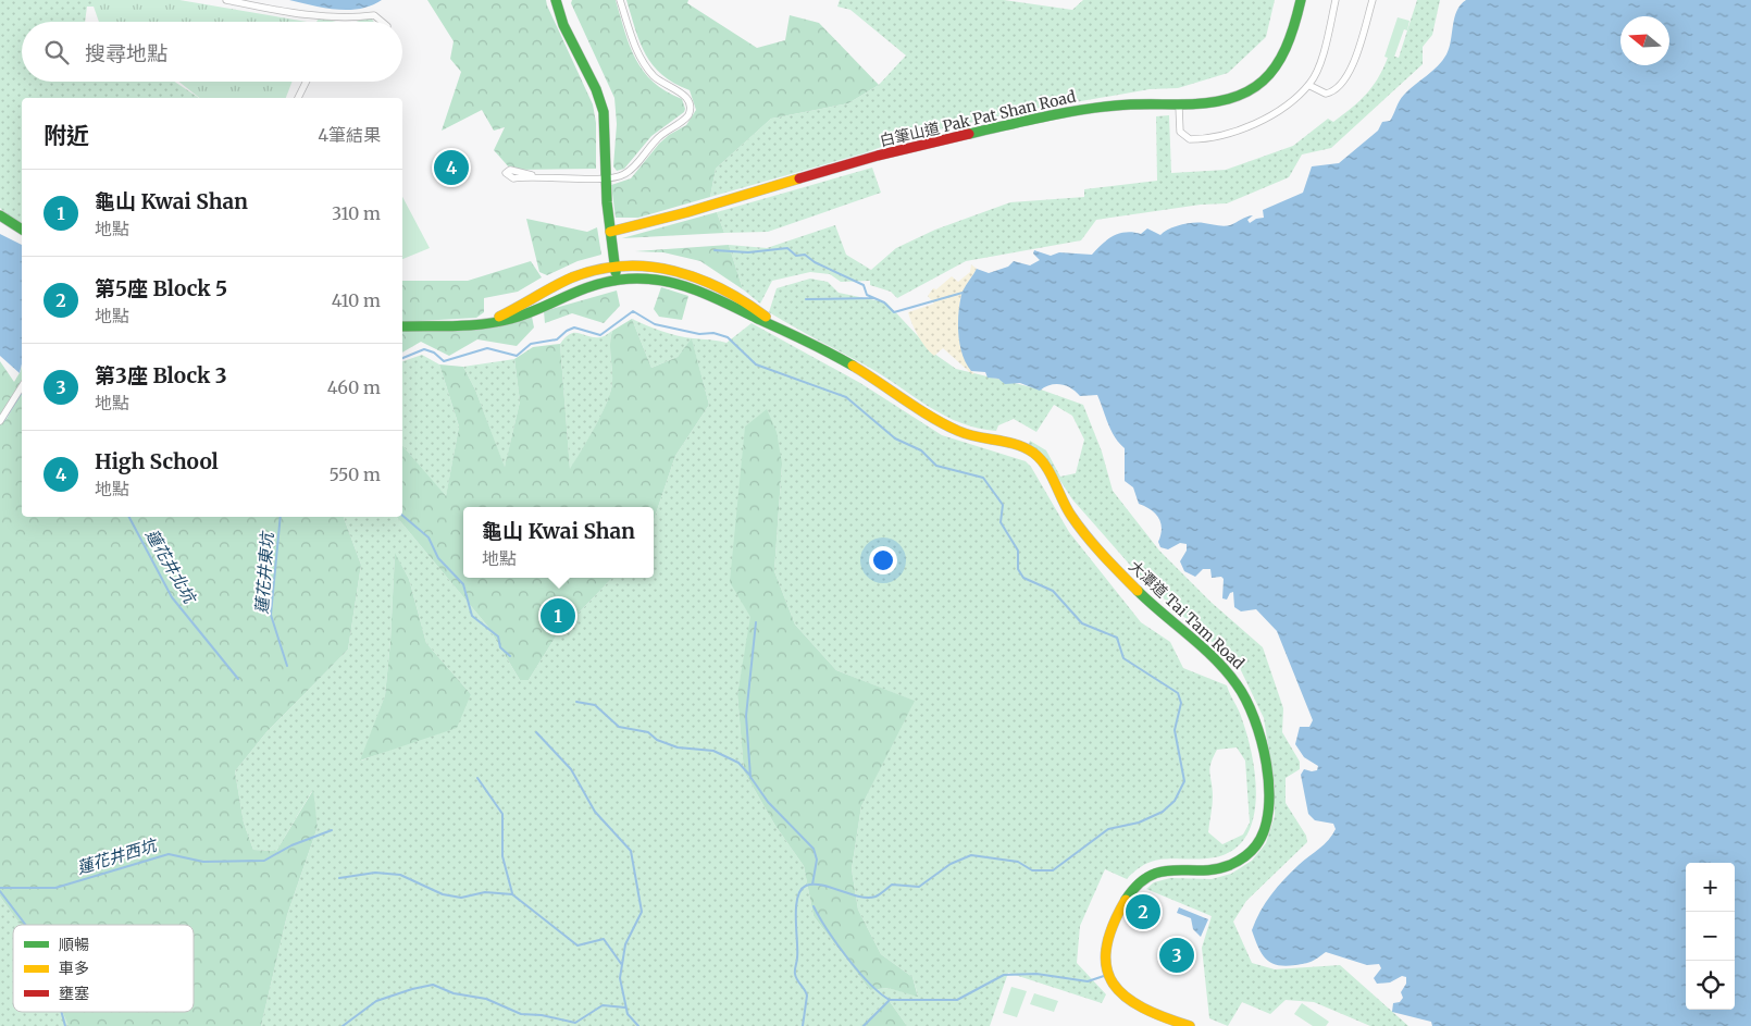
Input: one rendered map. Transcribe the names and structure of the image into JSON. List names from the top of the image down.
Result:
{
  "streets": {
    "main road": ["白筆山道 Pak Pat Shan Road", "大潭道 Tai Tam Road"]
  },
  "water": ["蓮花井北坑", "蓮花井東坑", "蓮花井西坑"],
  "legend": ["順暢", "車多", "壅塞"],
  "north": "left",
  "page": {
    "search": "搜尋地點",
    "heading": ["附近", "4筆結果"],
    "pins": [
      "4",
      "1",
      "2",
      "3"
    ],
    "list": [
      {
        "mark": "1",
        "name": "龜山 Kwai Shan",
        "note": "地點",
        "value": "310 m"
      },
      {
        "mark": "2",
        "name": "第5座 Block 5",
        "note": "地點",
        "value": "410 m"
      },
      {
        "mark": "3",
        "name": "第3座 Block 3",
        "note": "地點",
        "value": "460 m"
      },
      {
        "mark": "4",
        "name": "High School",
        "note": "地點",
        "value": "550 m"
      }
    ],
    "popup": ["龜山 Kwai Shan", "地點"],
    "map_buttons": ["+", "−"]
  }
}
